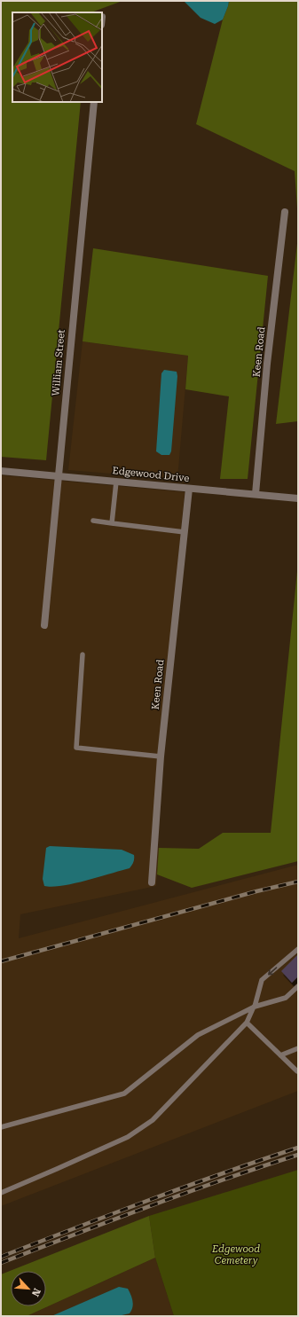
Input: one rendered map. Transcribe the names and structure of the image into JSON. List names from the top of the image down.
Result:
{
  "streets": {
    "street": ["Keen Road", "William Street", "Edgewood Drive"]
  },
  "crossings": [
    ["Keen Road", "Edgewood Drive"],
    ["William Street", "Edgewood Drive"]
  ],
  "parks": ["Edgewood Cemetery"],
  "north": "bottom right"
}
